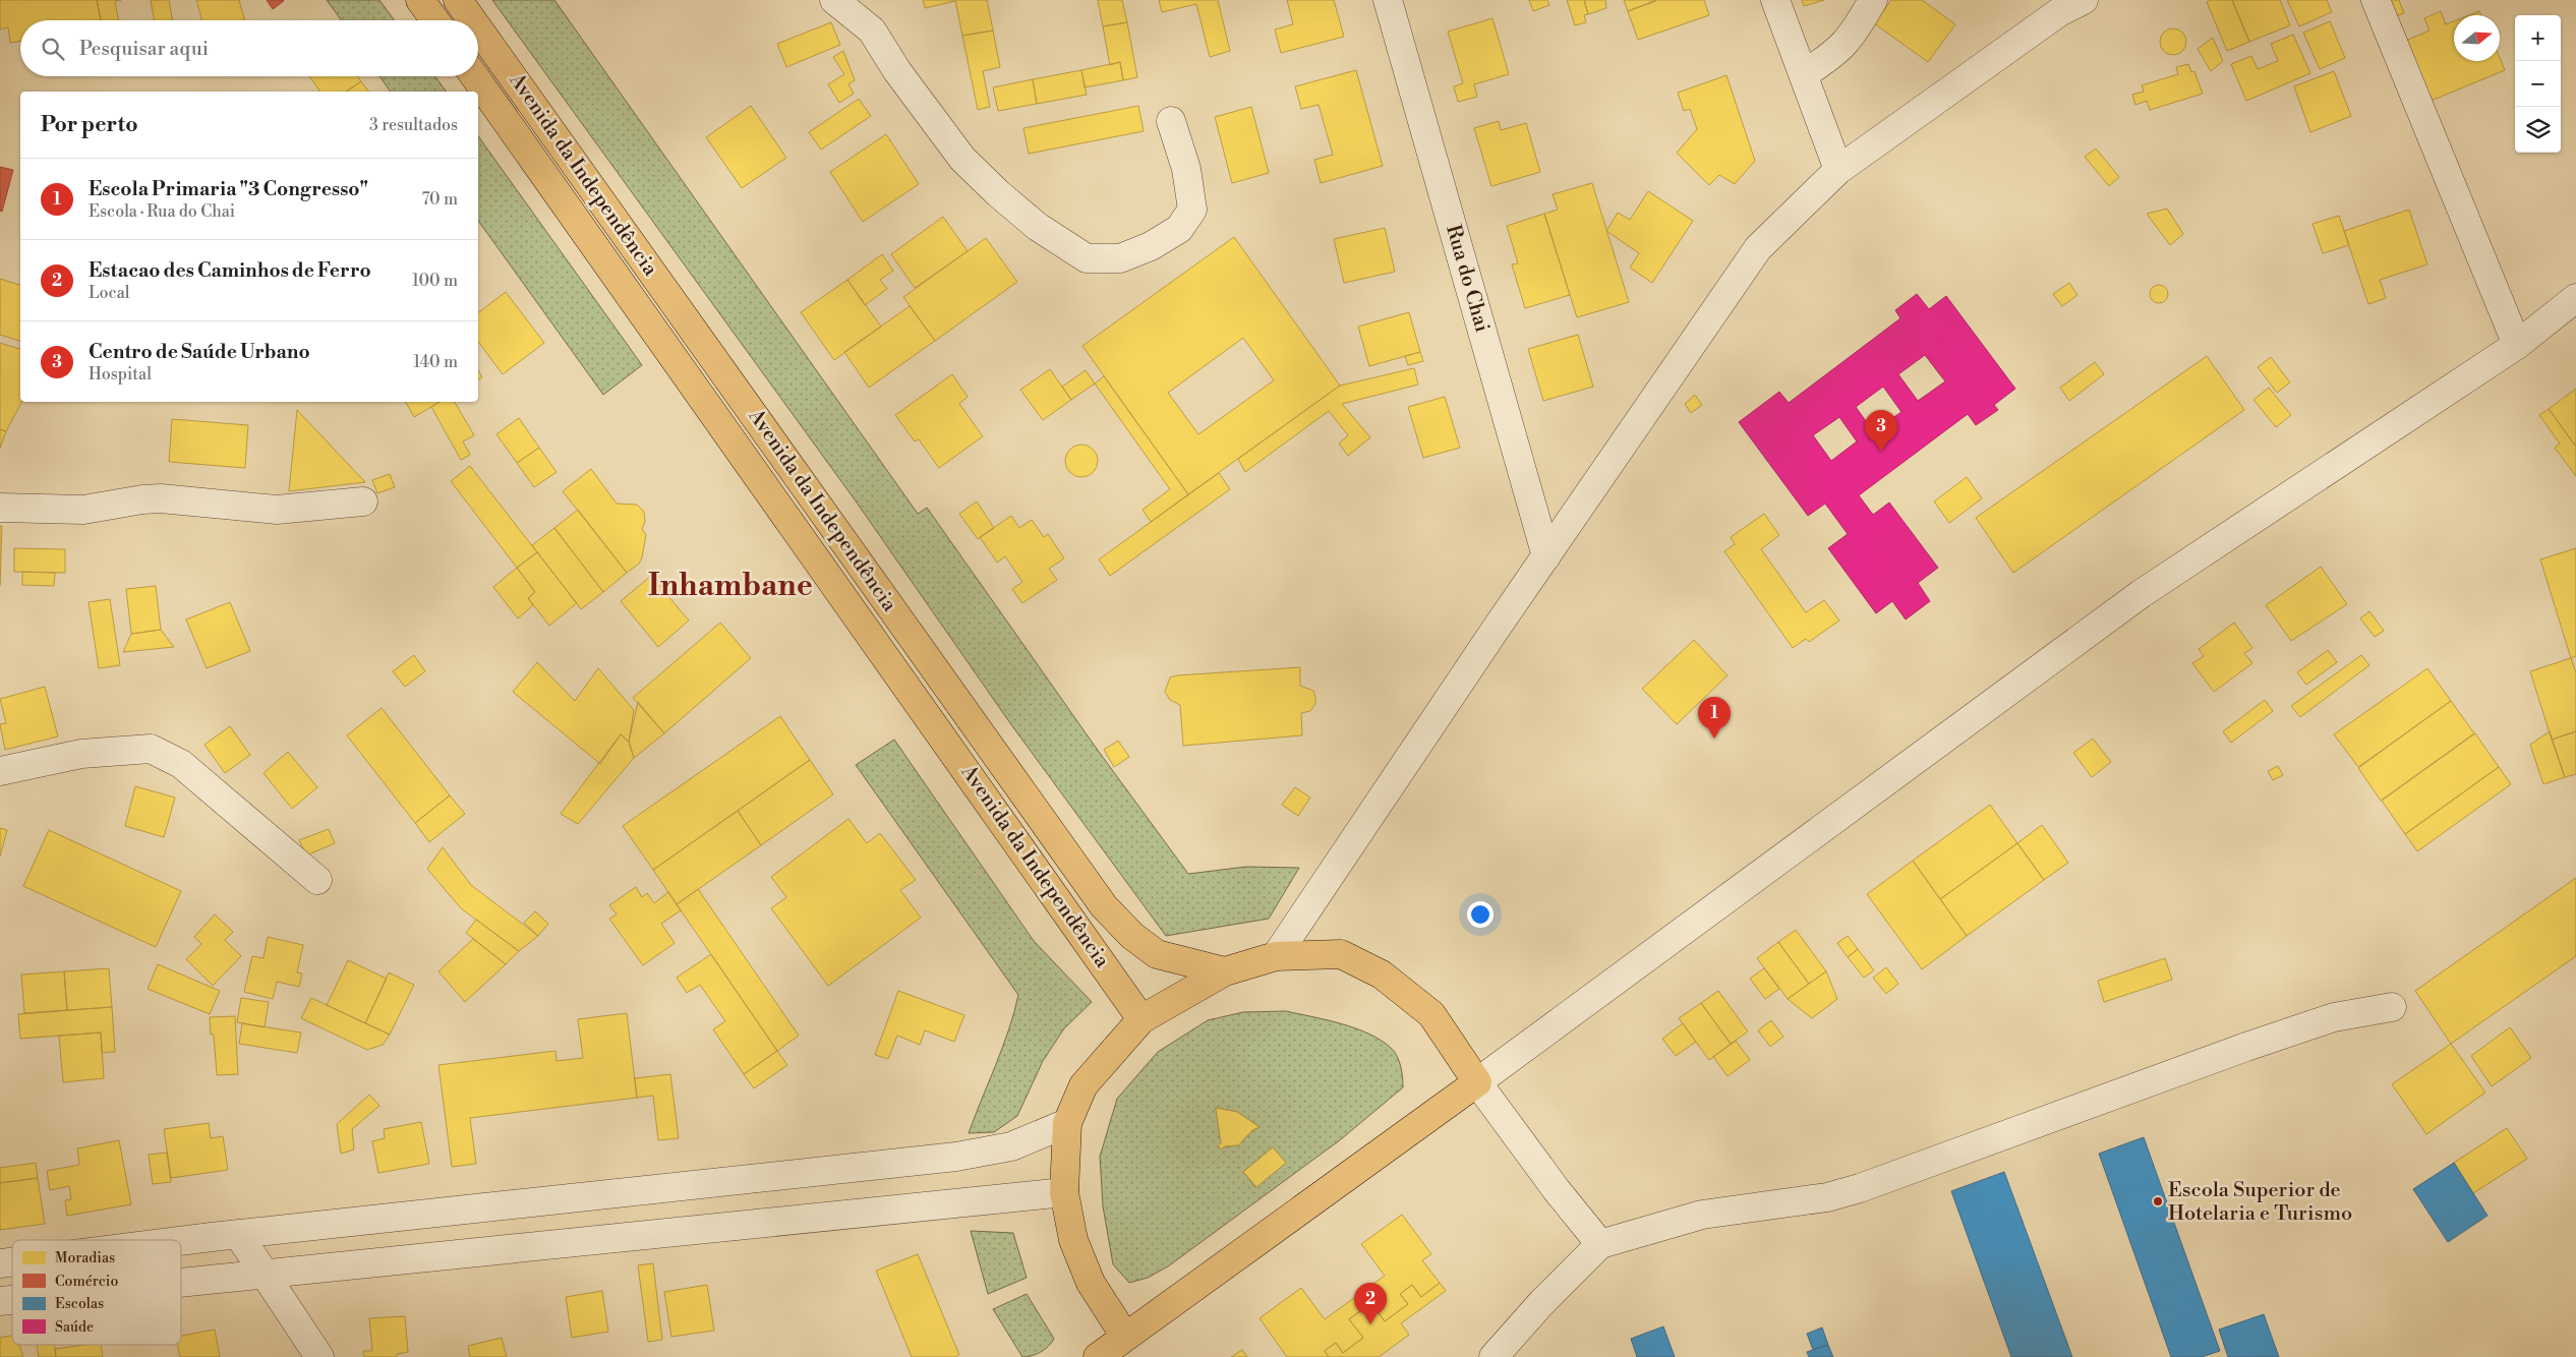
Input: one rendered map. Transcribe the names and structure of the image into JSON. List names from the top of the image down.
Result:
{
  "streets": {
    "main road": ["Avenida da Independência"],
    "street": ["Rua do Chai"]
  },
  "districts": ["Inhambane"],
  "places": ["Escola Superior de Hotelaria e Turismo"],
  "legend": [
    "Moradias",
    "Comércio",
    "Escolas",
    "Saúde"
  ],
  "north": "right",
  "page": {
    "map_buttons": ["+", "−"],
    "search": "Pesquisar aqui",
    "heading": ["Por perto", "3 resultados"],
    "list": [
      {
        "mark": "1",
        "name": "Escola Primaria \"3 Congresso\"",
        "note": "Escola · Rua do Chai",
        "value": "70 m"
      },
      {
        "mark": "2",
        "name": "Estacao des Caminhos de Ferro",
        "note": "Local",
        "value": "100 m"
      },
      {
        "mark": "3",
        "name": "Centro de Saúde Urbano",
        "note": "Hospital",
        "value": "140 m"
      }
    ],
    "pins": ["3", "1", "2"]
  }
}
